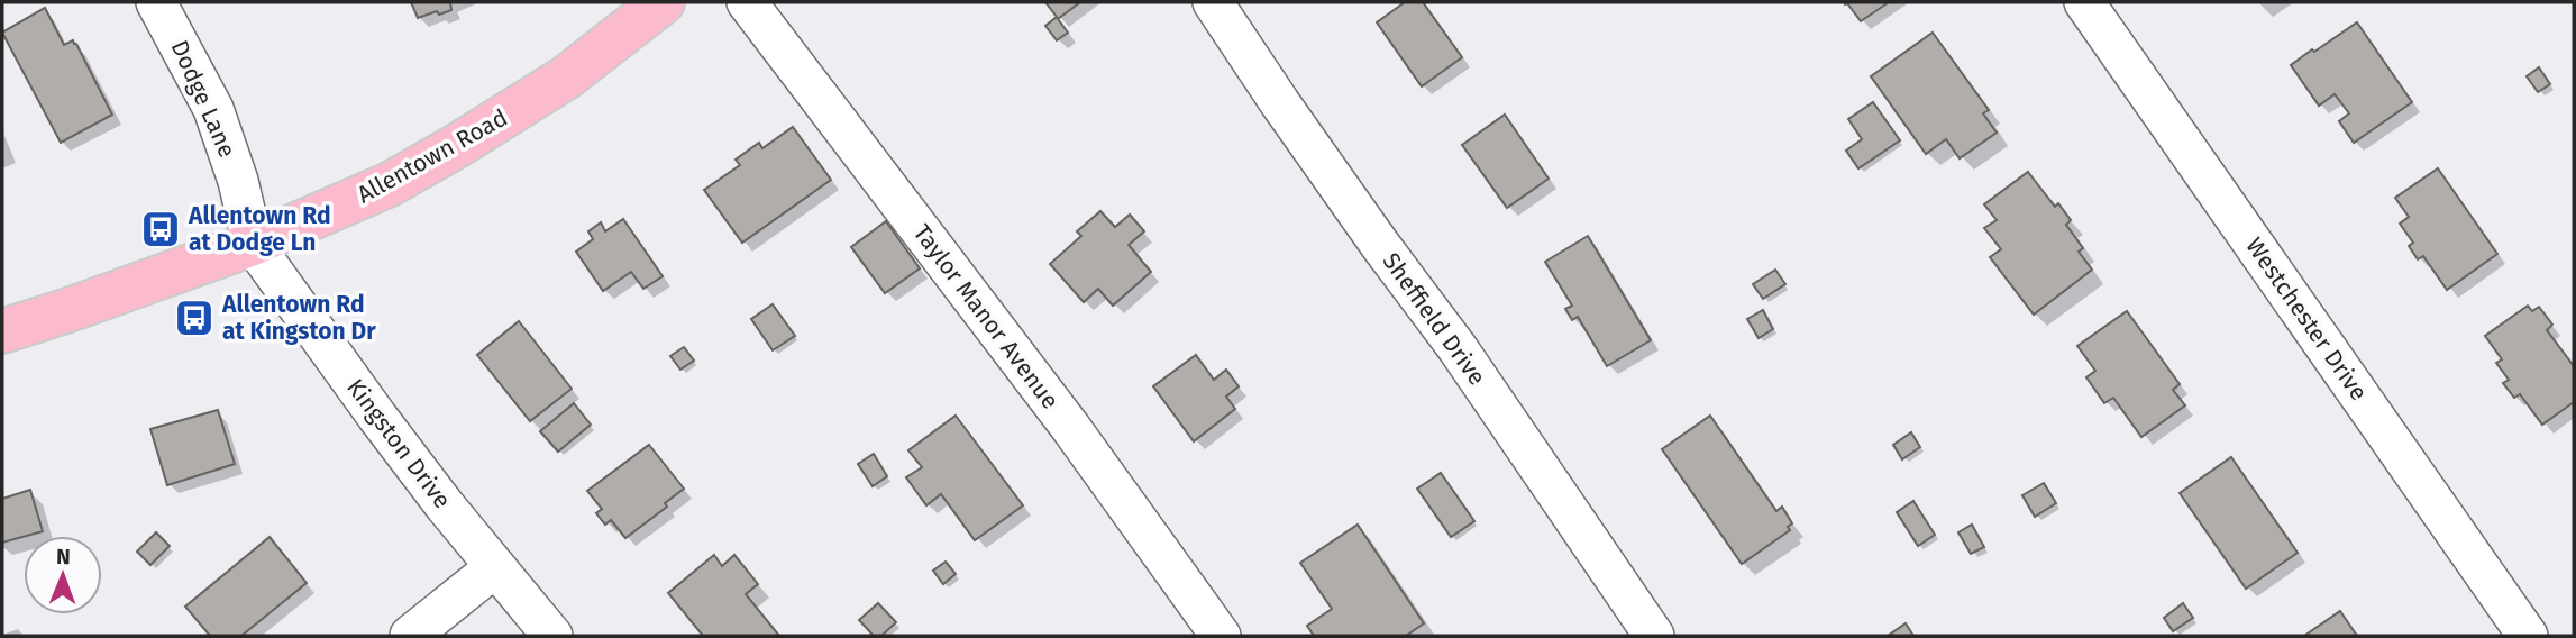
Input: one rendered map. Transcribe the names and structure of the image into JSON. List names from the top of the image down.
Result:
{
  "streets": {
    "main road": ["Allentown Road"],
    "street": [
      "Dodge Lane",
      "Taylor Manor Avenue",
      "Sheffield Drive",
      "Westchester Drive",
      "Kingston Drive"
    ]
  },
  "crossings": [
    ["Dodge Lane", "Allentown Road"],
    ["Dodge Lane", "Kingston Drive"],
    ["Allentown Road", "Kingston Drive"]
  ],
  "places": {
    "bus stop": ["Allentown Rd at Dodge Ln", "Allentown Rd at Kingston Dr"]
  },
  "north": "top"
}
